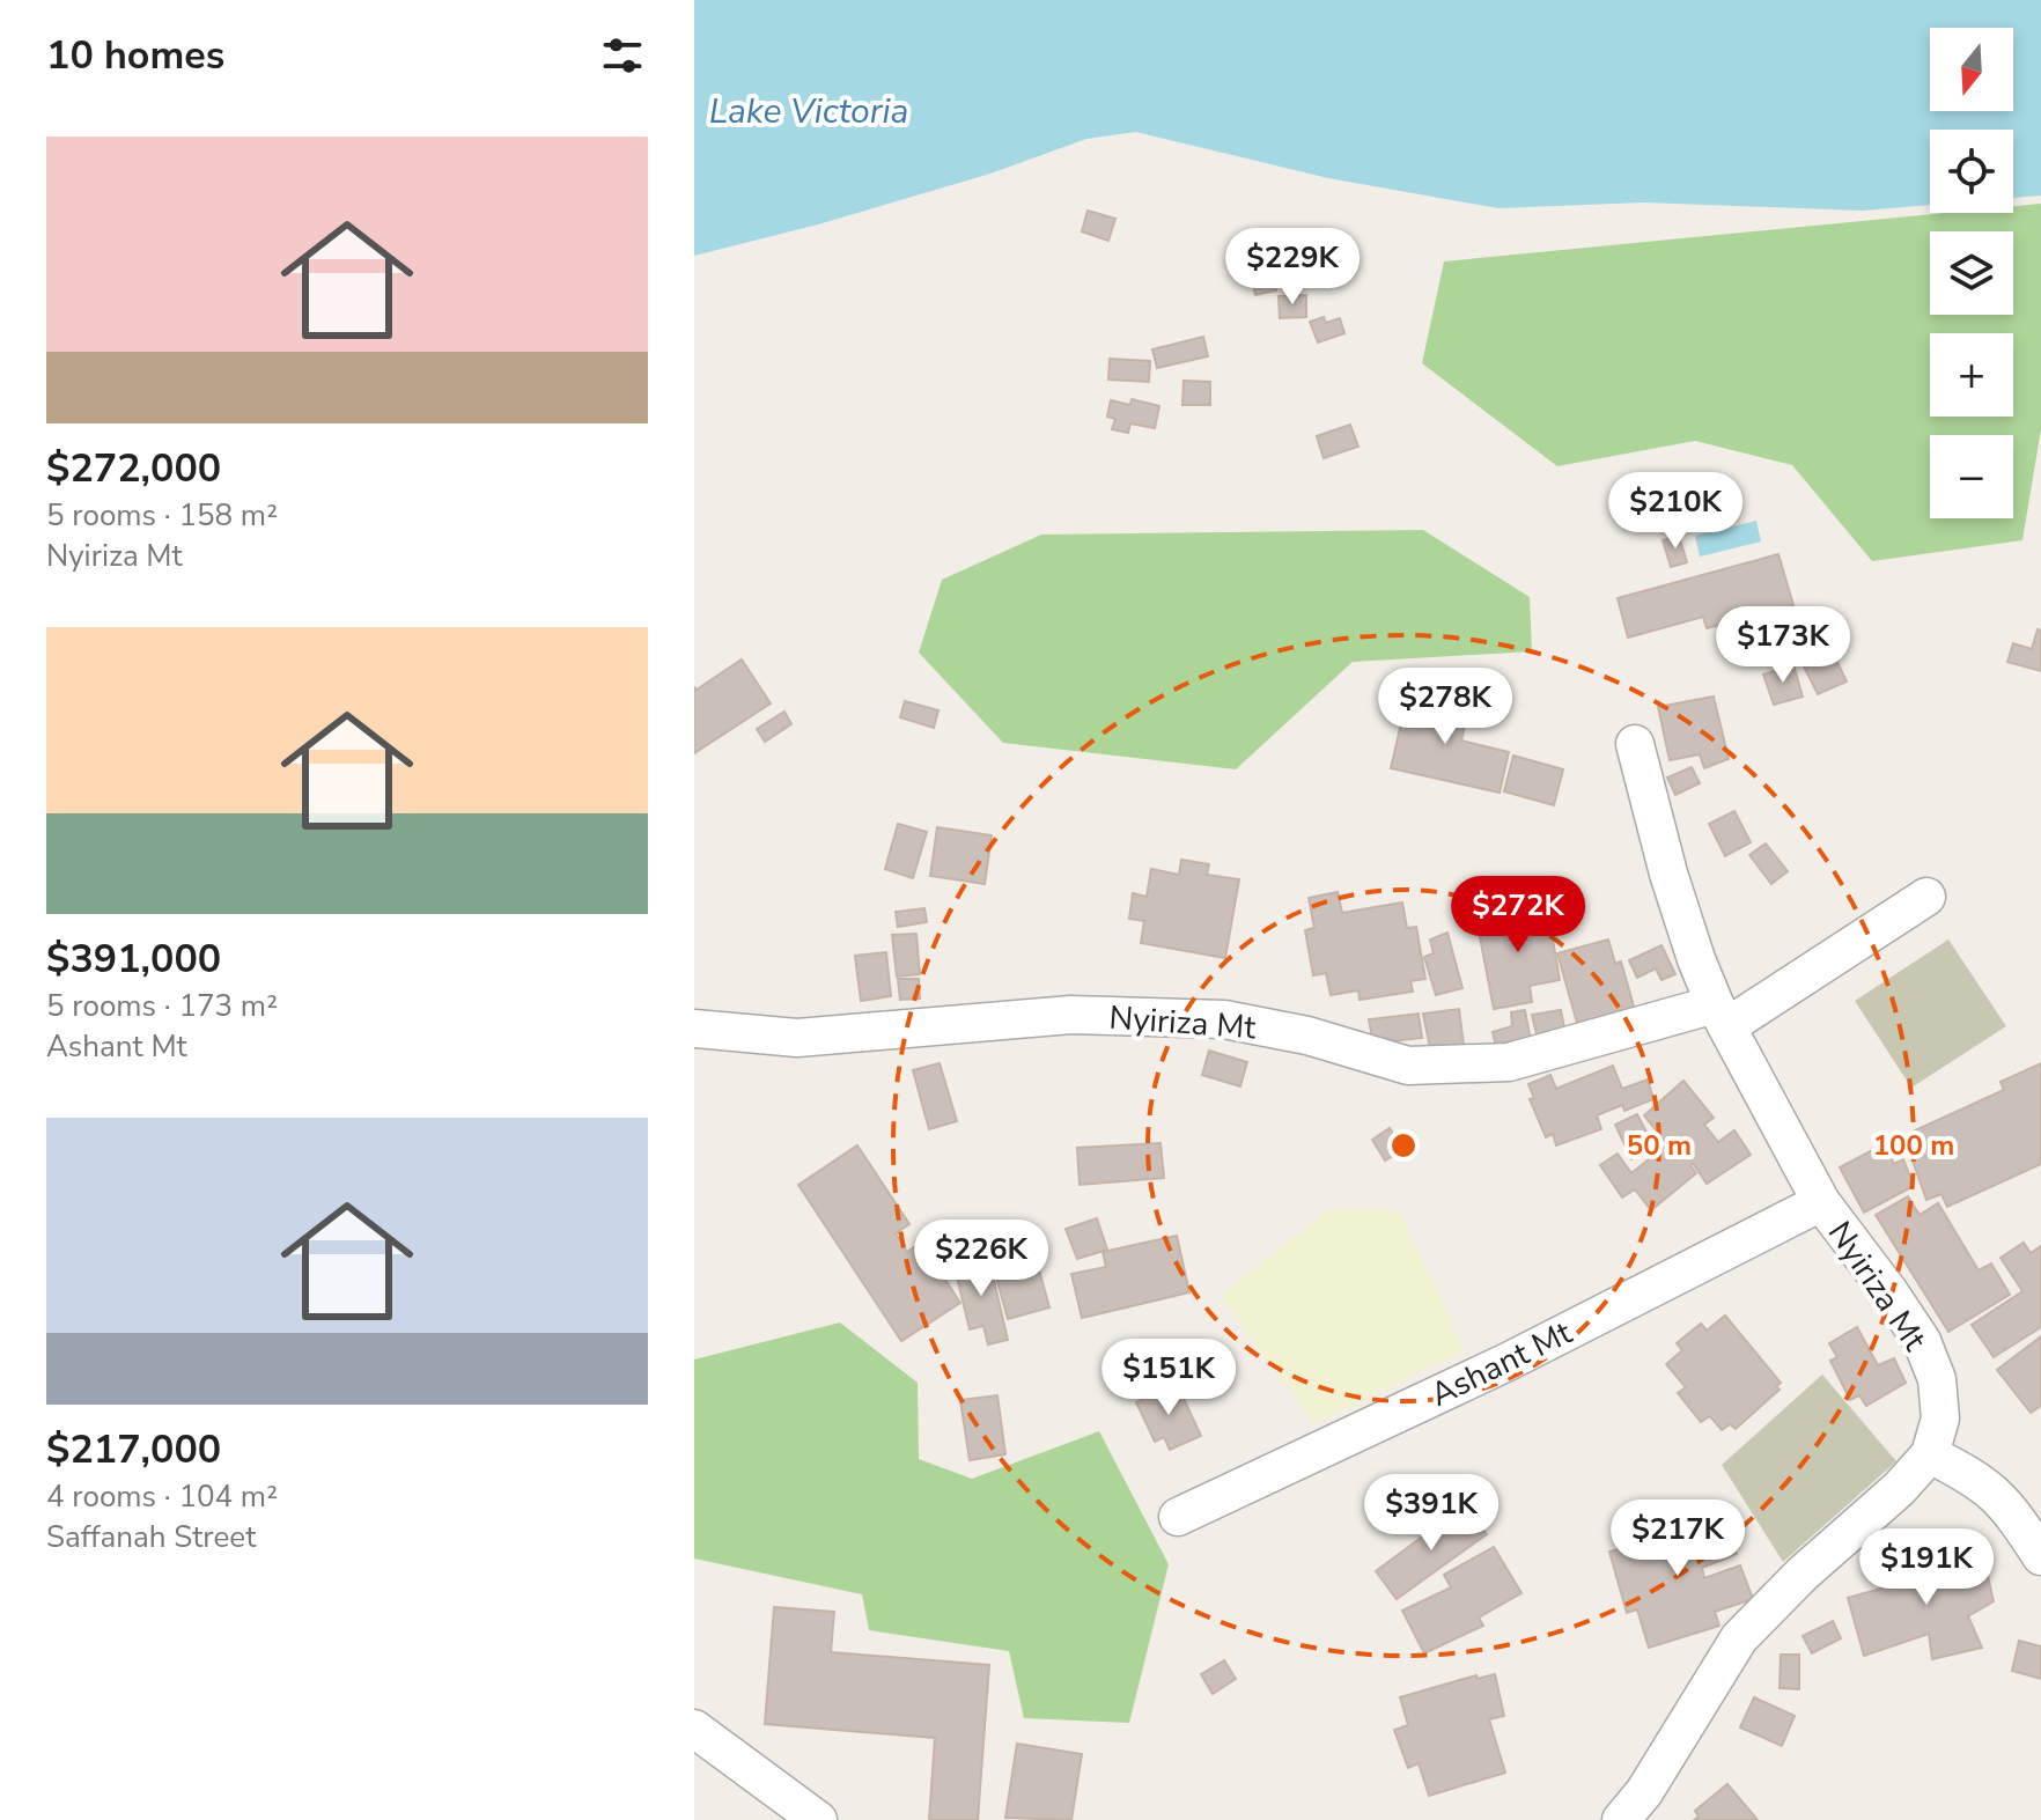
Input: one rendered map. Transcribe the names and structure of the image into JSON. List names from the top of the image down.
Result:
{
  "streets": {
    "street": ["Nyiriza Mt", "Ashant Mt"]
  },
  "crossings": [
    ["Nyiriza Mt", "Ashant Mt"]
  ],
  "water": ["Lake Victoria"],
  "north": "bottom",
  "page": {
    "heading": "10 homes",
    "map_buttons": ["+", "−"],
    "list": [
      {
        "name": "$272,000",
        "note": "5 rooms · 158 m² · Nyiriza Mt"
      },
      {
        "name": "$391,000",
        "note": "5 rooms · 173 m² · Ashant Mt"
      },
      {
        "name": "$217,000",
        "note": "4 rooms · 104 m² · Saffanah Street"
      }
    ],
    "price": [
      "$229K",
      "$210K",
      "$173K",
      "$278K",
      "$272K",
      "$226K",
      "$151K",
      "$391K",
      "$217K",
      "$191K"
    ]
  },
  "rings": ["50 m", "100 m"]
}
